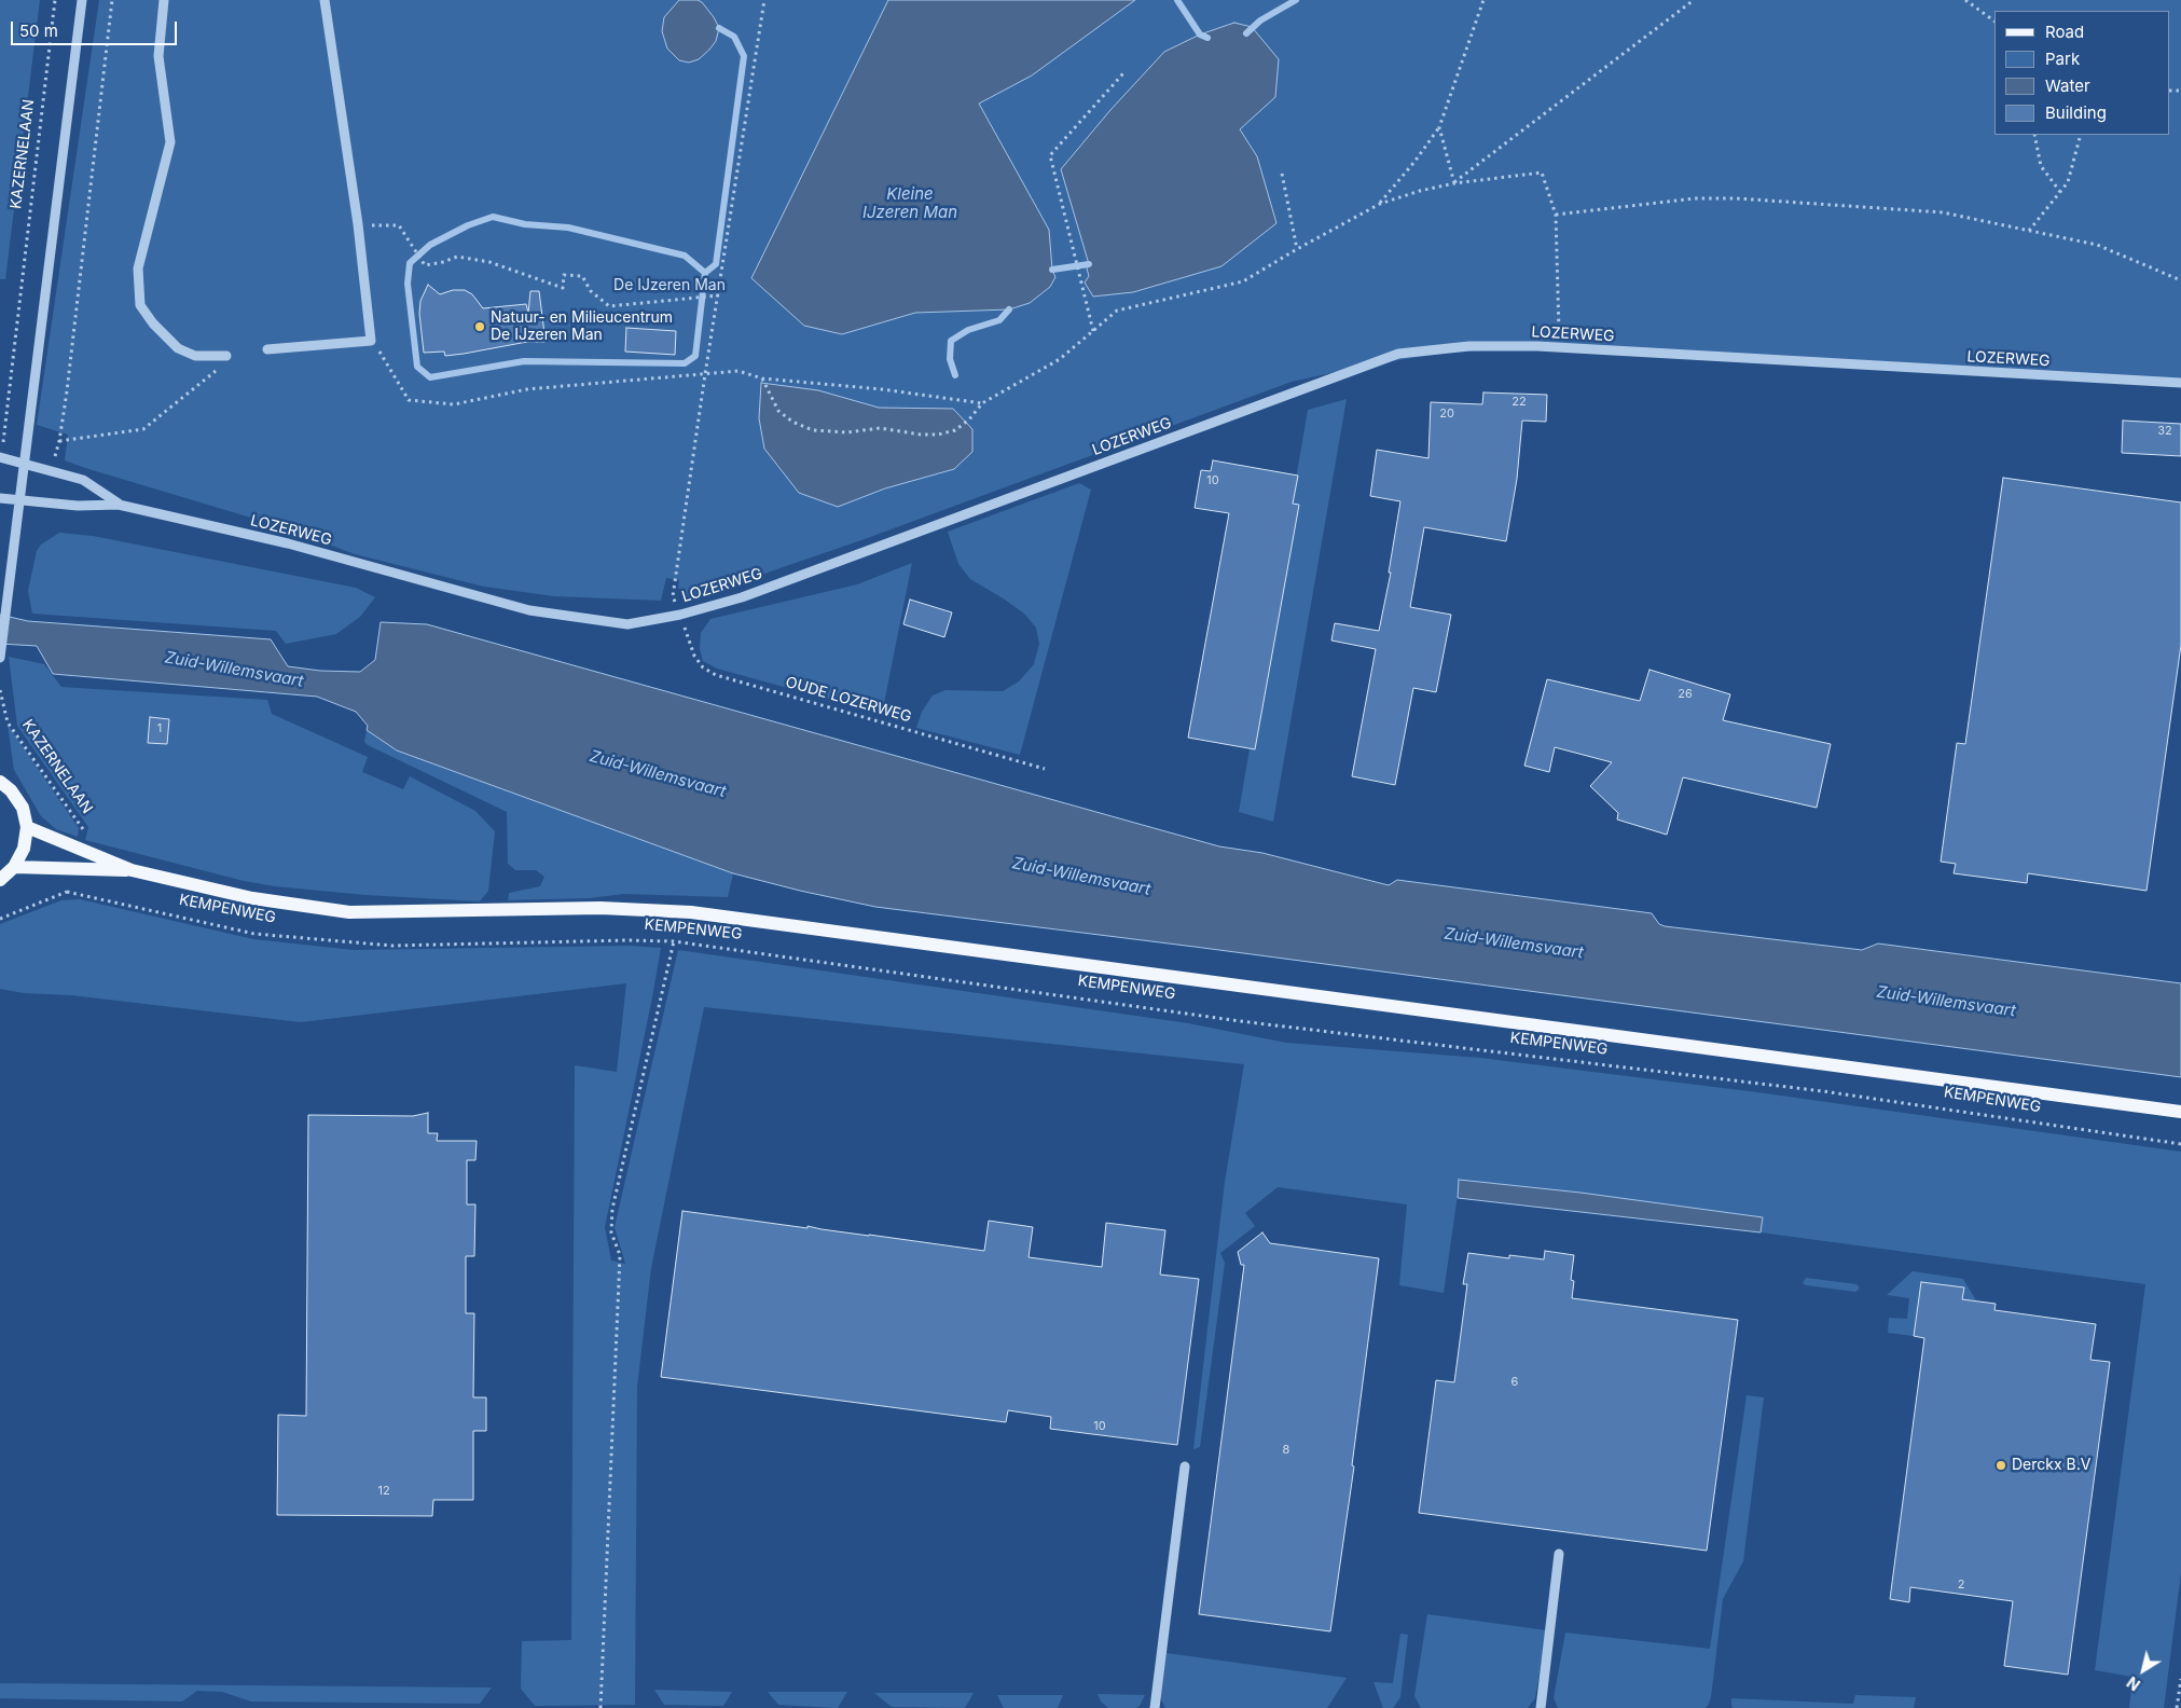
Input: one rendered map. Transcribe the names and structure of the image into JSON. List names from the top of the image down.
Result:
{
  "streets": {
    "main road": ["KEMPENWEG"],
    "street": ["LOZERWEG"],
    "path": ["KAZERNELAAN", "OUDE LOZERWEG"]
  },
  "crossings": [
    ["KAZERNELAAN", "LOZERWEG"],
    ["KAZERNELAAN", "KEMPENWEG"],
    ["LOZERWEG", "OUDE LOZERWEG"]
  ],
  "water": ["Kleine IJzeren Man", "Zuid-Willemsvaart"],
  "parks": ["De IJzeren Man"],
  "places": ["Natuur- en Milieucentrum De IJzeren Man", "Derckx B.V"],
  "house_numbers": [
    "22",
    "20",
    "32",
    "10",
    "26",
    "1",
    "6",
    "10",
    "8",
    "12",
    "2"
  ],
  "legend": [
    "Road",
    "Park",
    "Water",
    "Building"
  ],
  "scale_bar": "50 m",
  "north": "bottom left"
}
